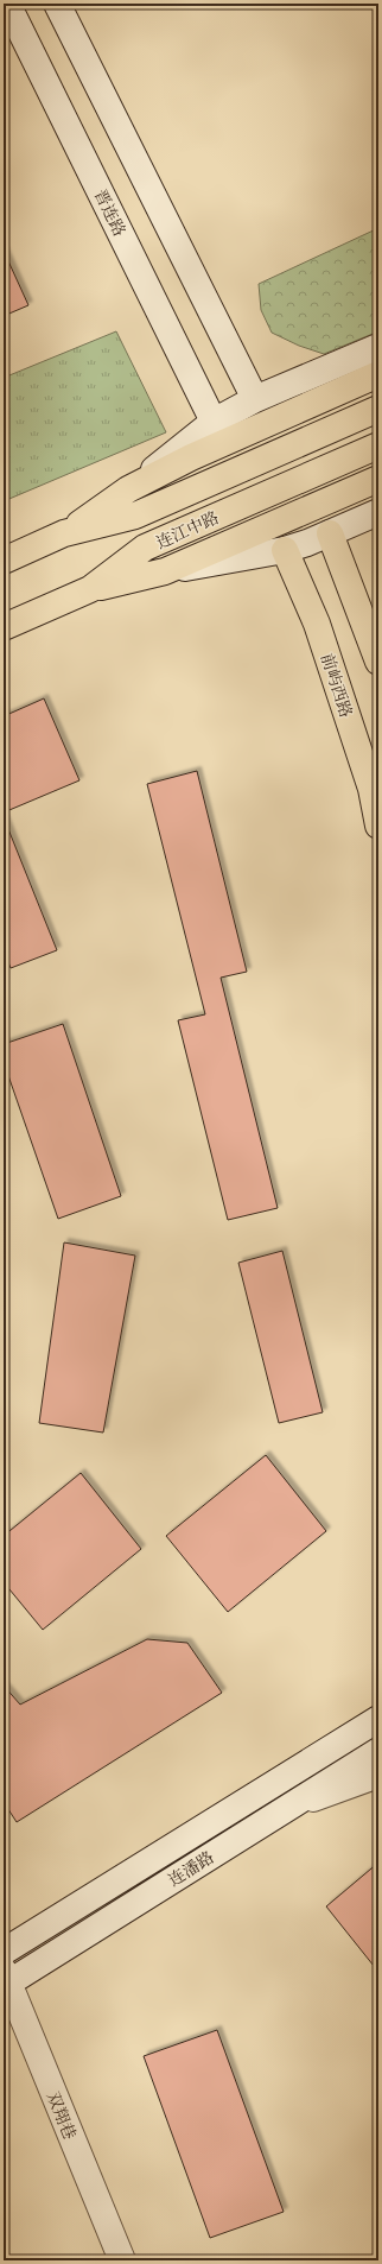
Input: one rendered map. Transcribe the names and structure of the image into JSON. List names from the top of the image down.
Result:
{
  "streets": {
    "main road": [
      "晋连路",
      "连江中路",
      "前屿西路",
      "连潘路",
      "双翔巷"
    ]
  },
  "crossings": [
    ["连潘路", "双翔巷"]
  ]
}
